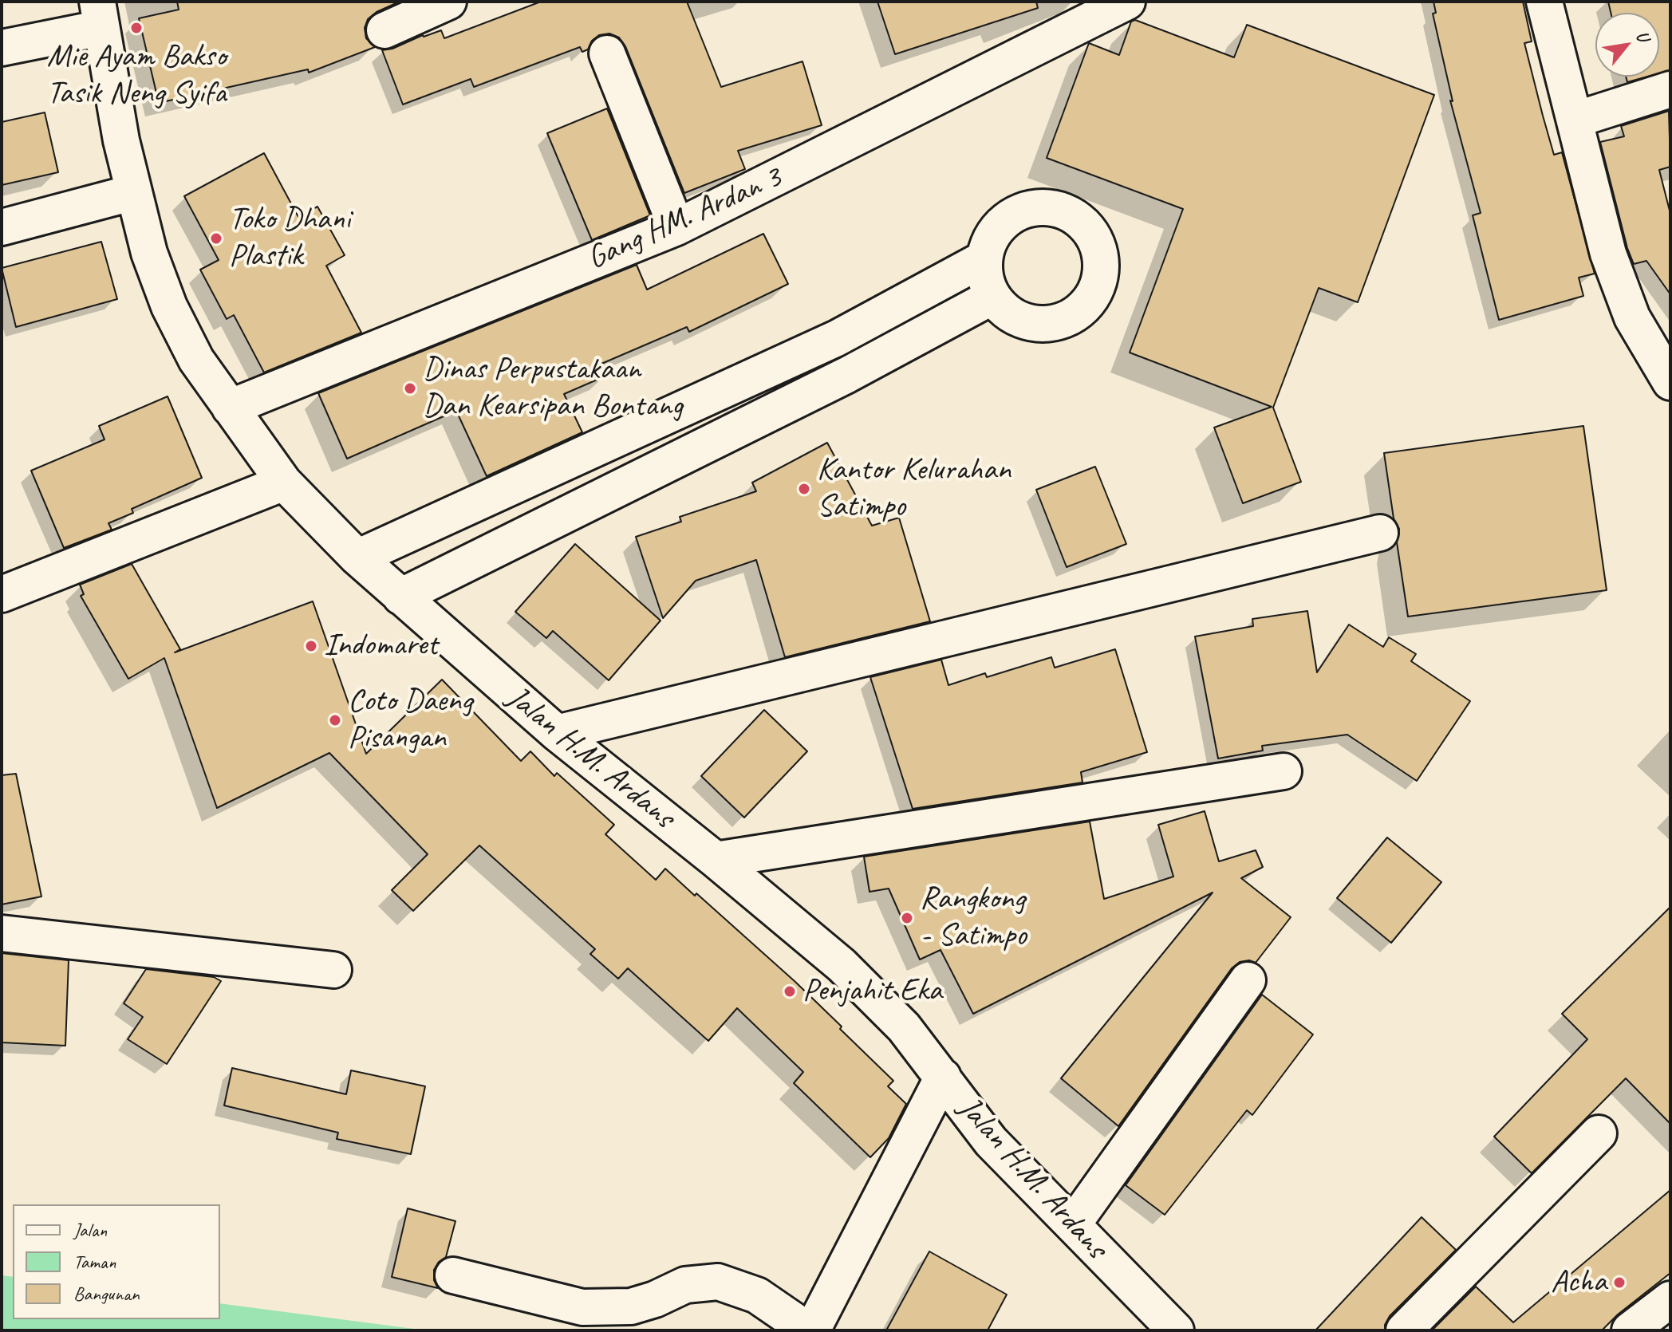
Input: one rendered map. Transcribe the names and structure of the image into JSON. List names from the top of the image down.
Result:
{
  "streets": {
    "street": ["Gang HM. Ardan 3", "Jalan H.M. Ardans"]
  },
  "crossings": [
    ["Gang HM. Ardan 3", "Jalan H.M. Ardans"]
  ],
  "places": [
    "Mie Ayam Bakso Tasik Neng Syifa",
    "Toko Dhani Plastik",
    "Dinas Perpustakaan Dan Kearsipan Bontang",
    "Kantor Kelurahan Satimpo",
    "Indomaret",
    "Coto Daeng Pisangan",
    "Rangkong - Satimpo",
    "Penjahit Eka",
    "Acha"
  ],
  "legend": ["Jalan", "Taman", "Bangunan"],
  "north": "top right"
}
